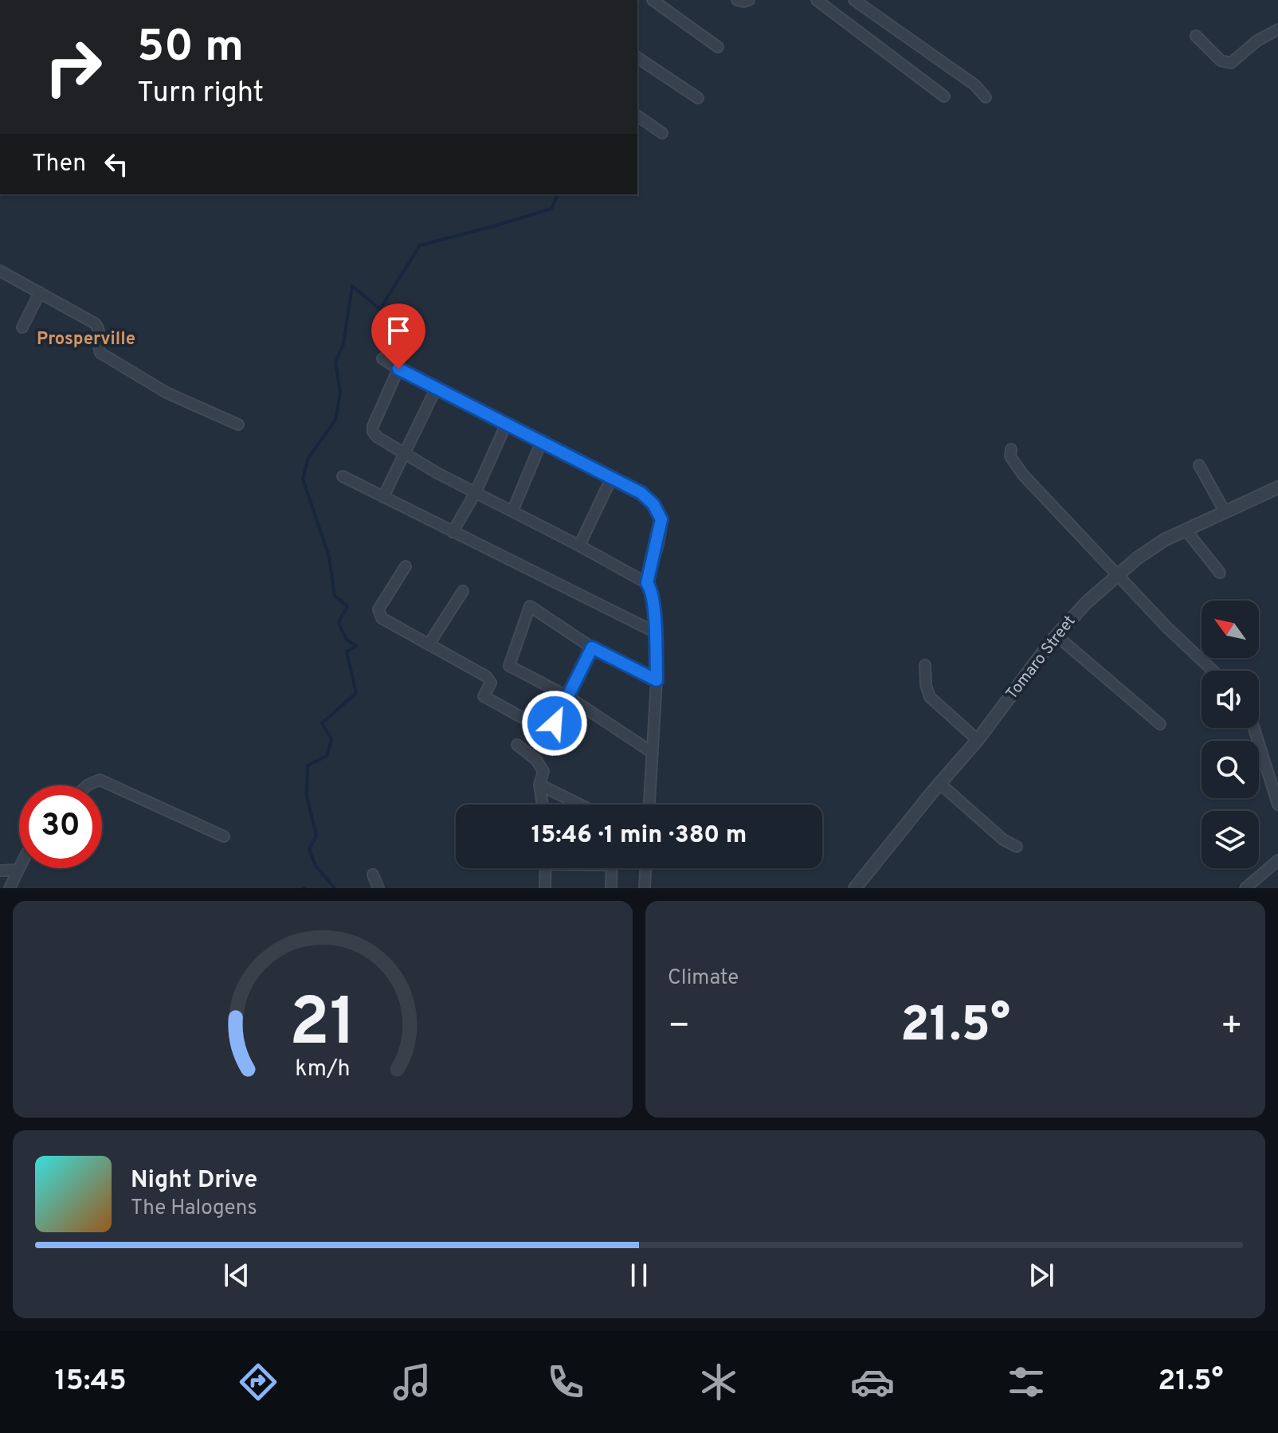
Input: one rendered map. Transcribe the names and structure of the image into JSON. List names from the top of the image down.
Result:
{
  "streets": {
    "street": ["Tomaro Street"]
  },
  "districts": ["Prosperville"],
  "north": "top left",
  "page": {
    "turn": ["50 m", "Turn right"],
    "then": "Then",
    "limit": "30",
    "trip": "15:46 · 1 min · 380 m",
    "tile": "Climate",
    "heat": ["−", "21.5°", "+"],
    "song": ["Night Drive", "The Halogens"],
    "tabs": ["15:45", "21.5°"],
    "gauge": ["21", "km/h"]
  }
}
